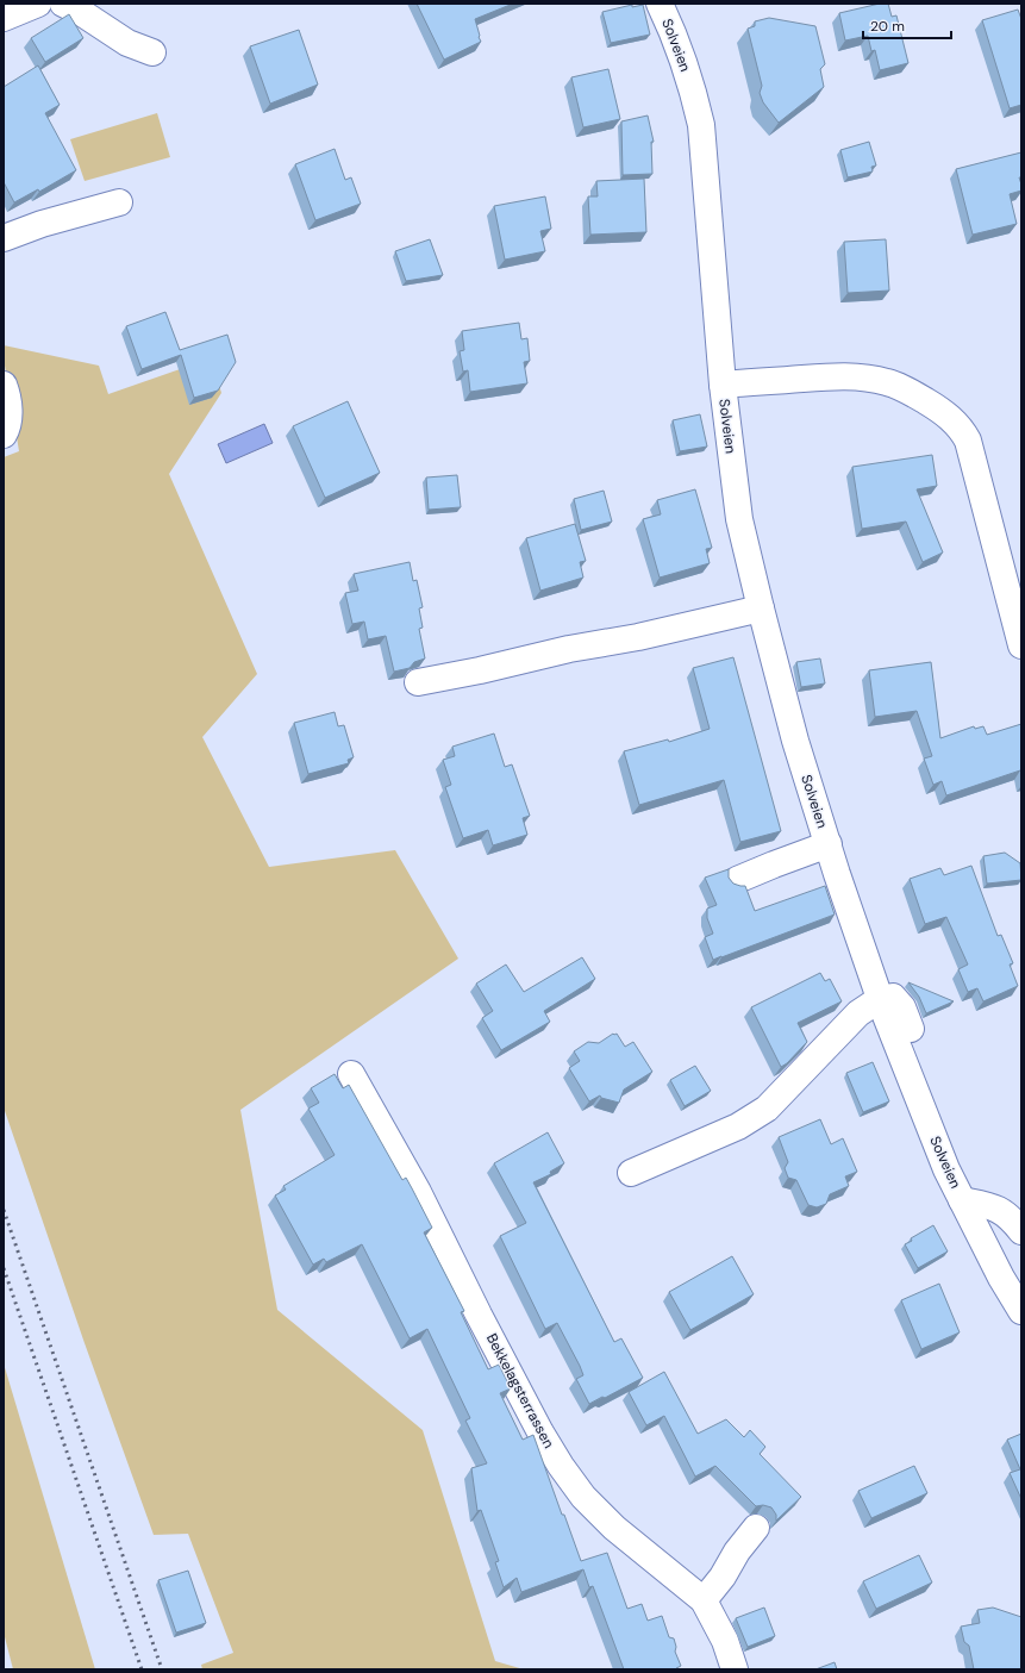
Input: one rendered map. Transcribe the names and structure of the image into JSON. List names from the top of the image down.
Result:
{
  "streets": {
    "street": ["Solveien", "Bekkelagsterrassen"]
  },
  "scale_bar": "20 m"
}
